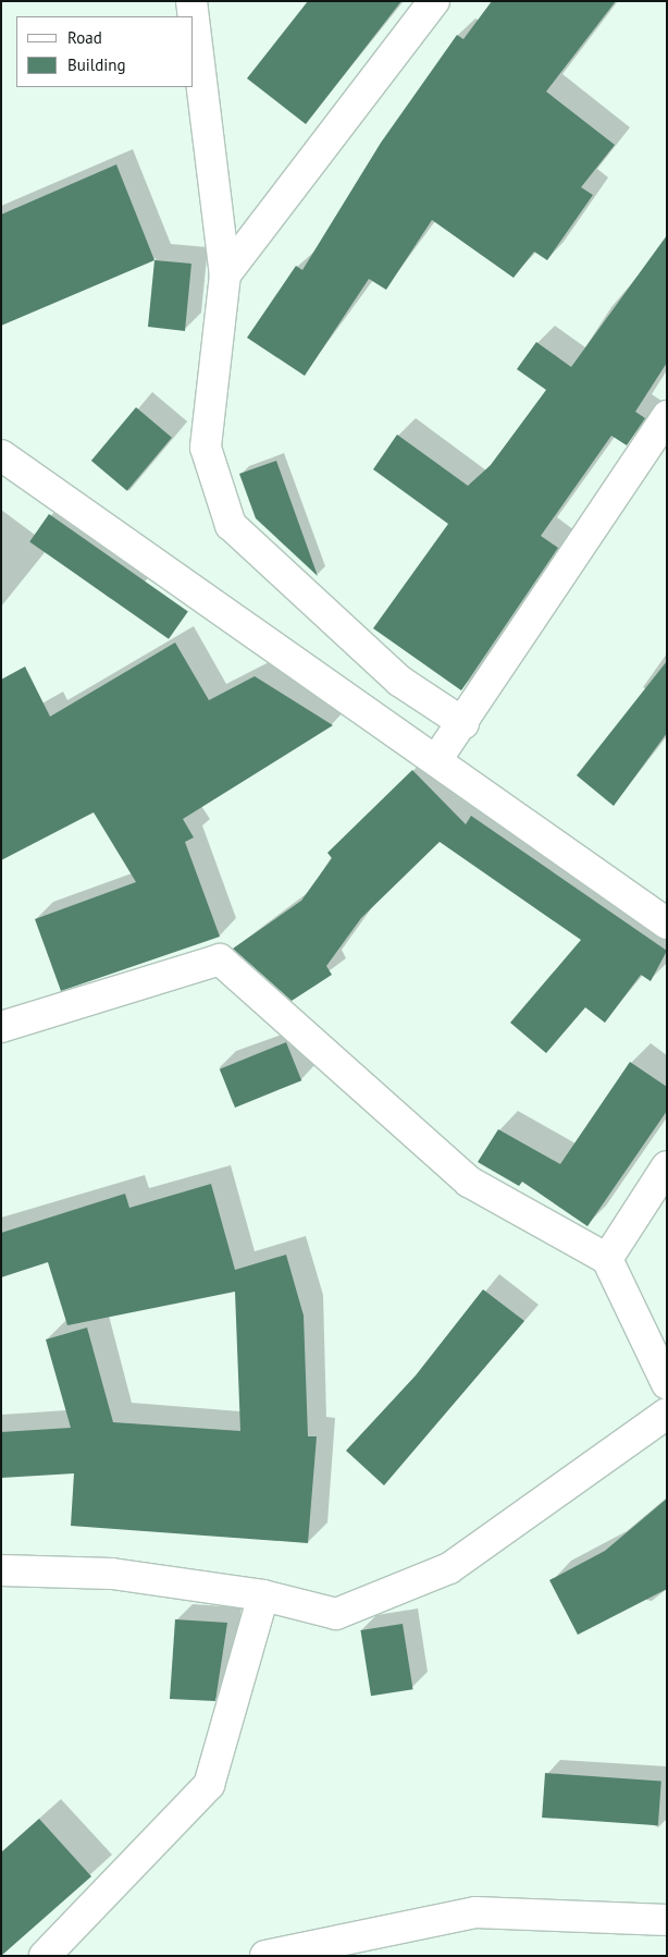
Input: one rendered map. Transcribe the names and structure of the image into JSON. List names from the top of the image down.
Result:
{
  "legend": ["Road", "Building"]
}
